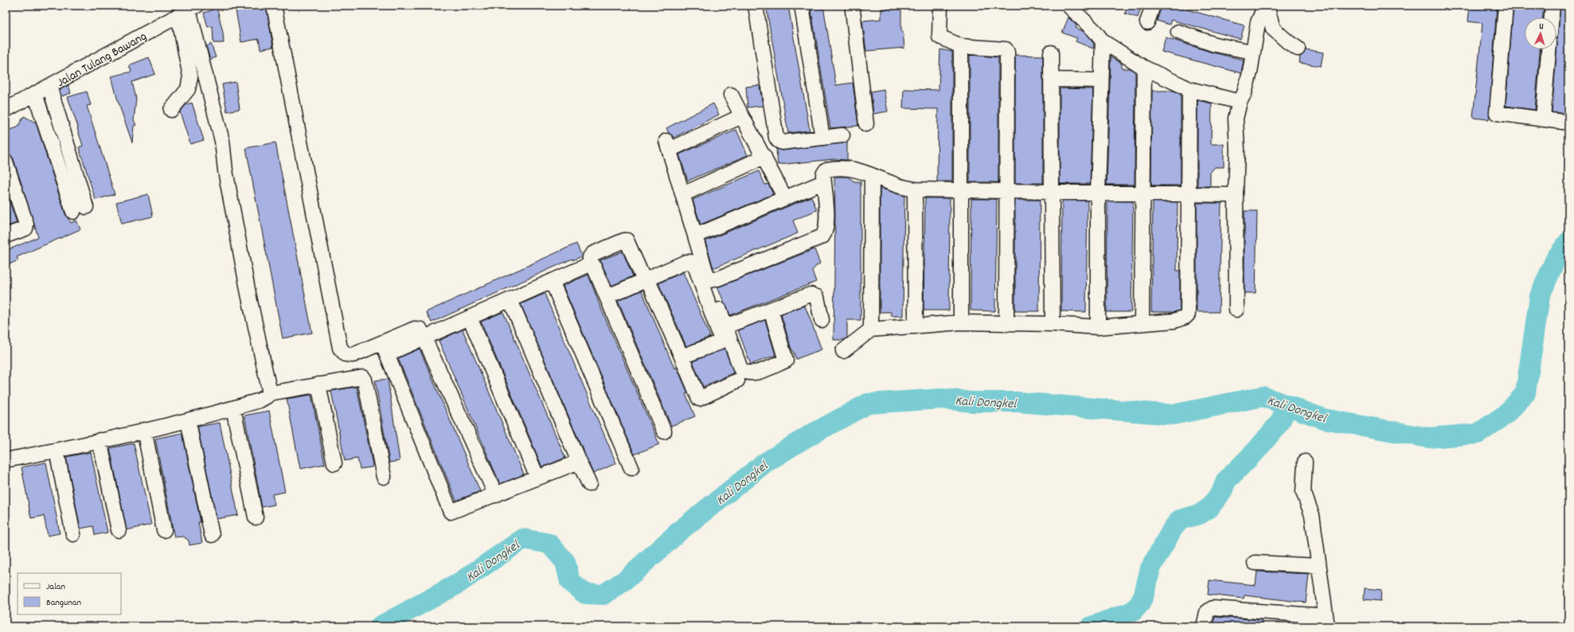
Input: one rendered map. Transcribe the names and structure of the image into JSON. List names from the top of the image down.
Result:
{
  "streets": {
    "street": ["Jalan Tulang Bawang"]
  },
  "water": ["Kali Dongkel"],
  "legend": ["Jalan", "Bangunan"],
  "north": "top"
}
